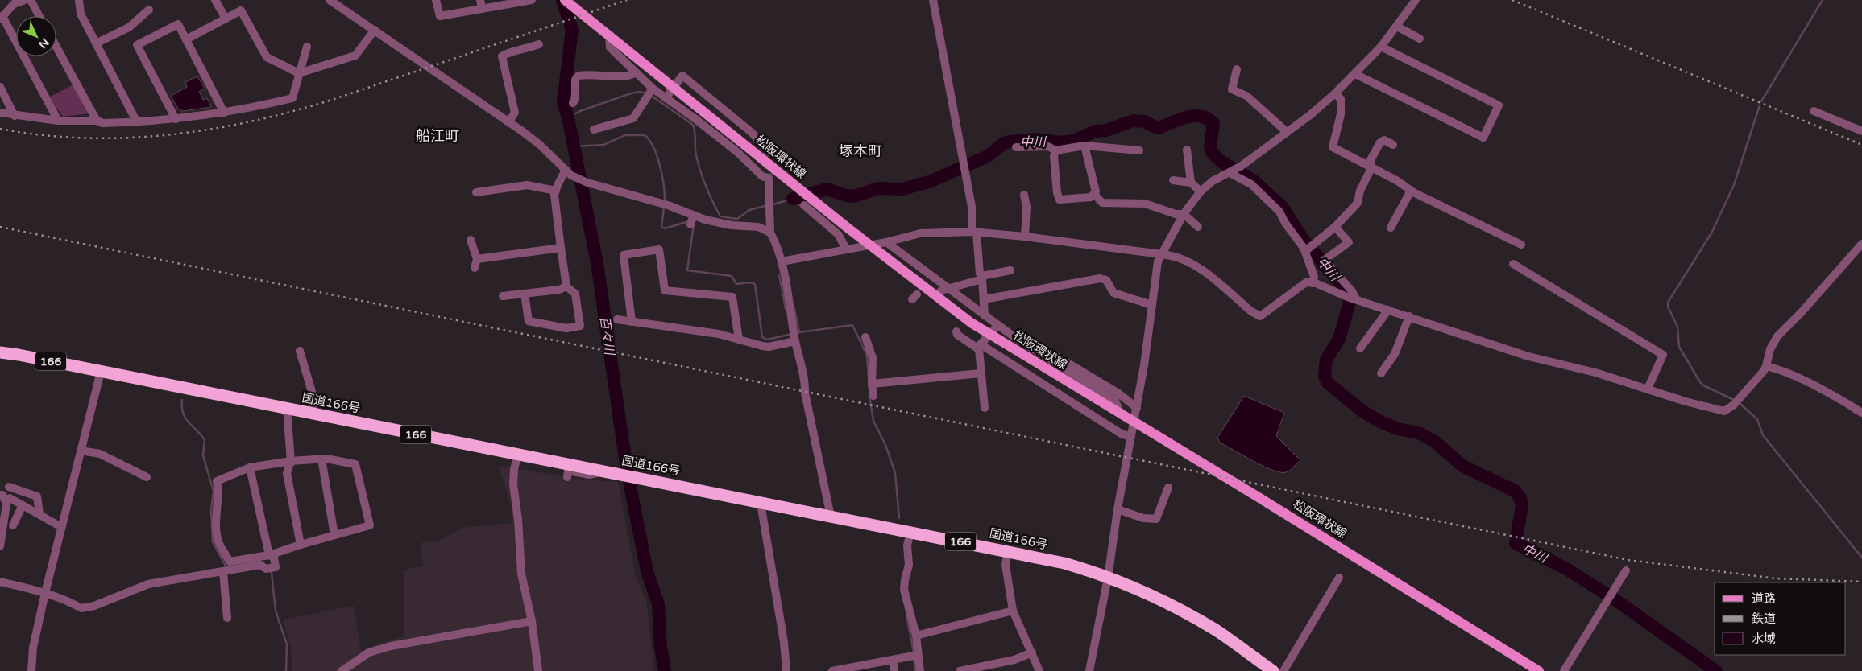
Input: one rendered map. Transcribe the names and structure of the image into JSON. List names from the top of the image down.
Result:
{
  "streets": {
    "highway": ["166", "国道166号"],
    "main road": ["松阪環状線"]
  },
  "districts": ["船江町", "塚本町"],
  "water": ["中川", "百々川"],
  "legend": ["道路", "鉄道", "水域"],
  "north": "bottom right"
}
